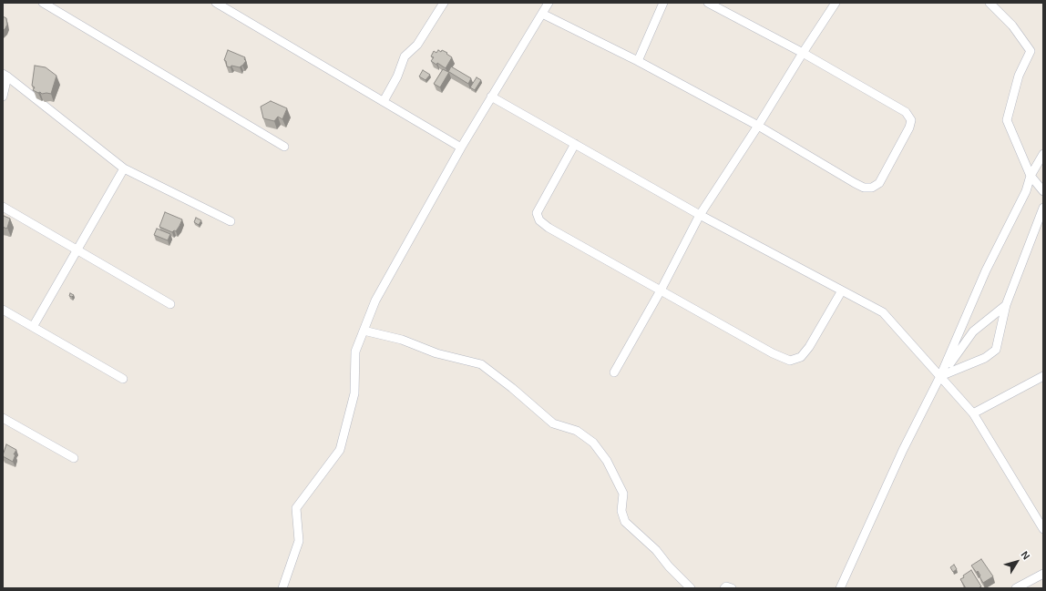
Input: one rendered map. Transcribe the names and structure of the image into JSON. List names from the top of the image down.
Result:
{
  "north": "top right"
}
